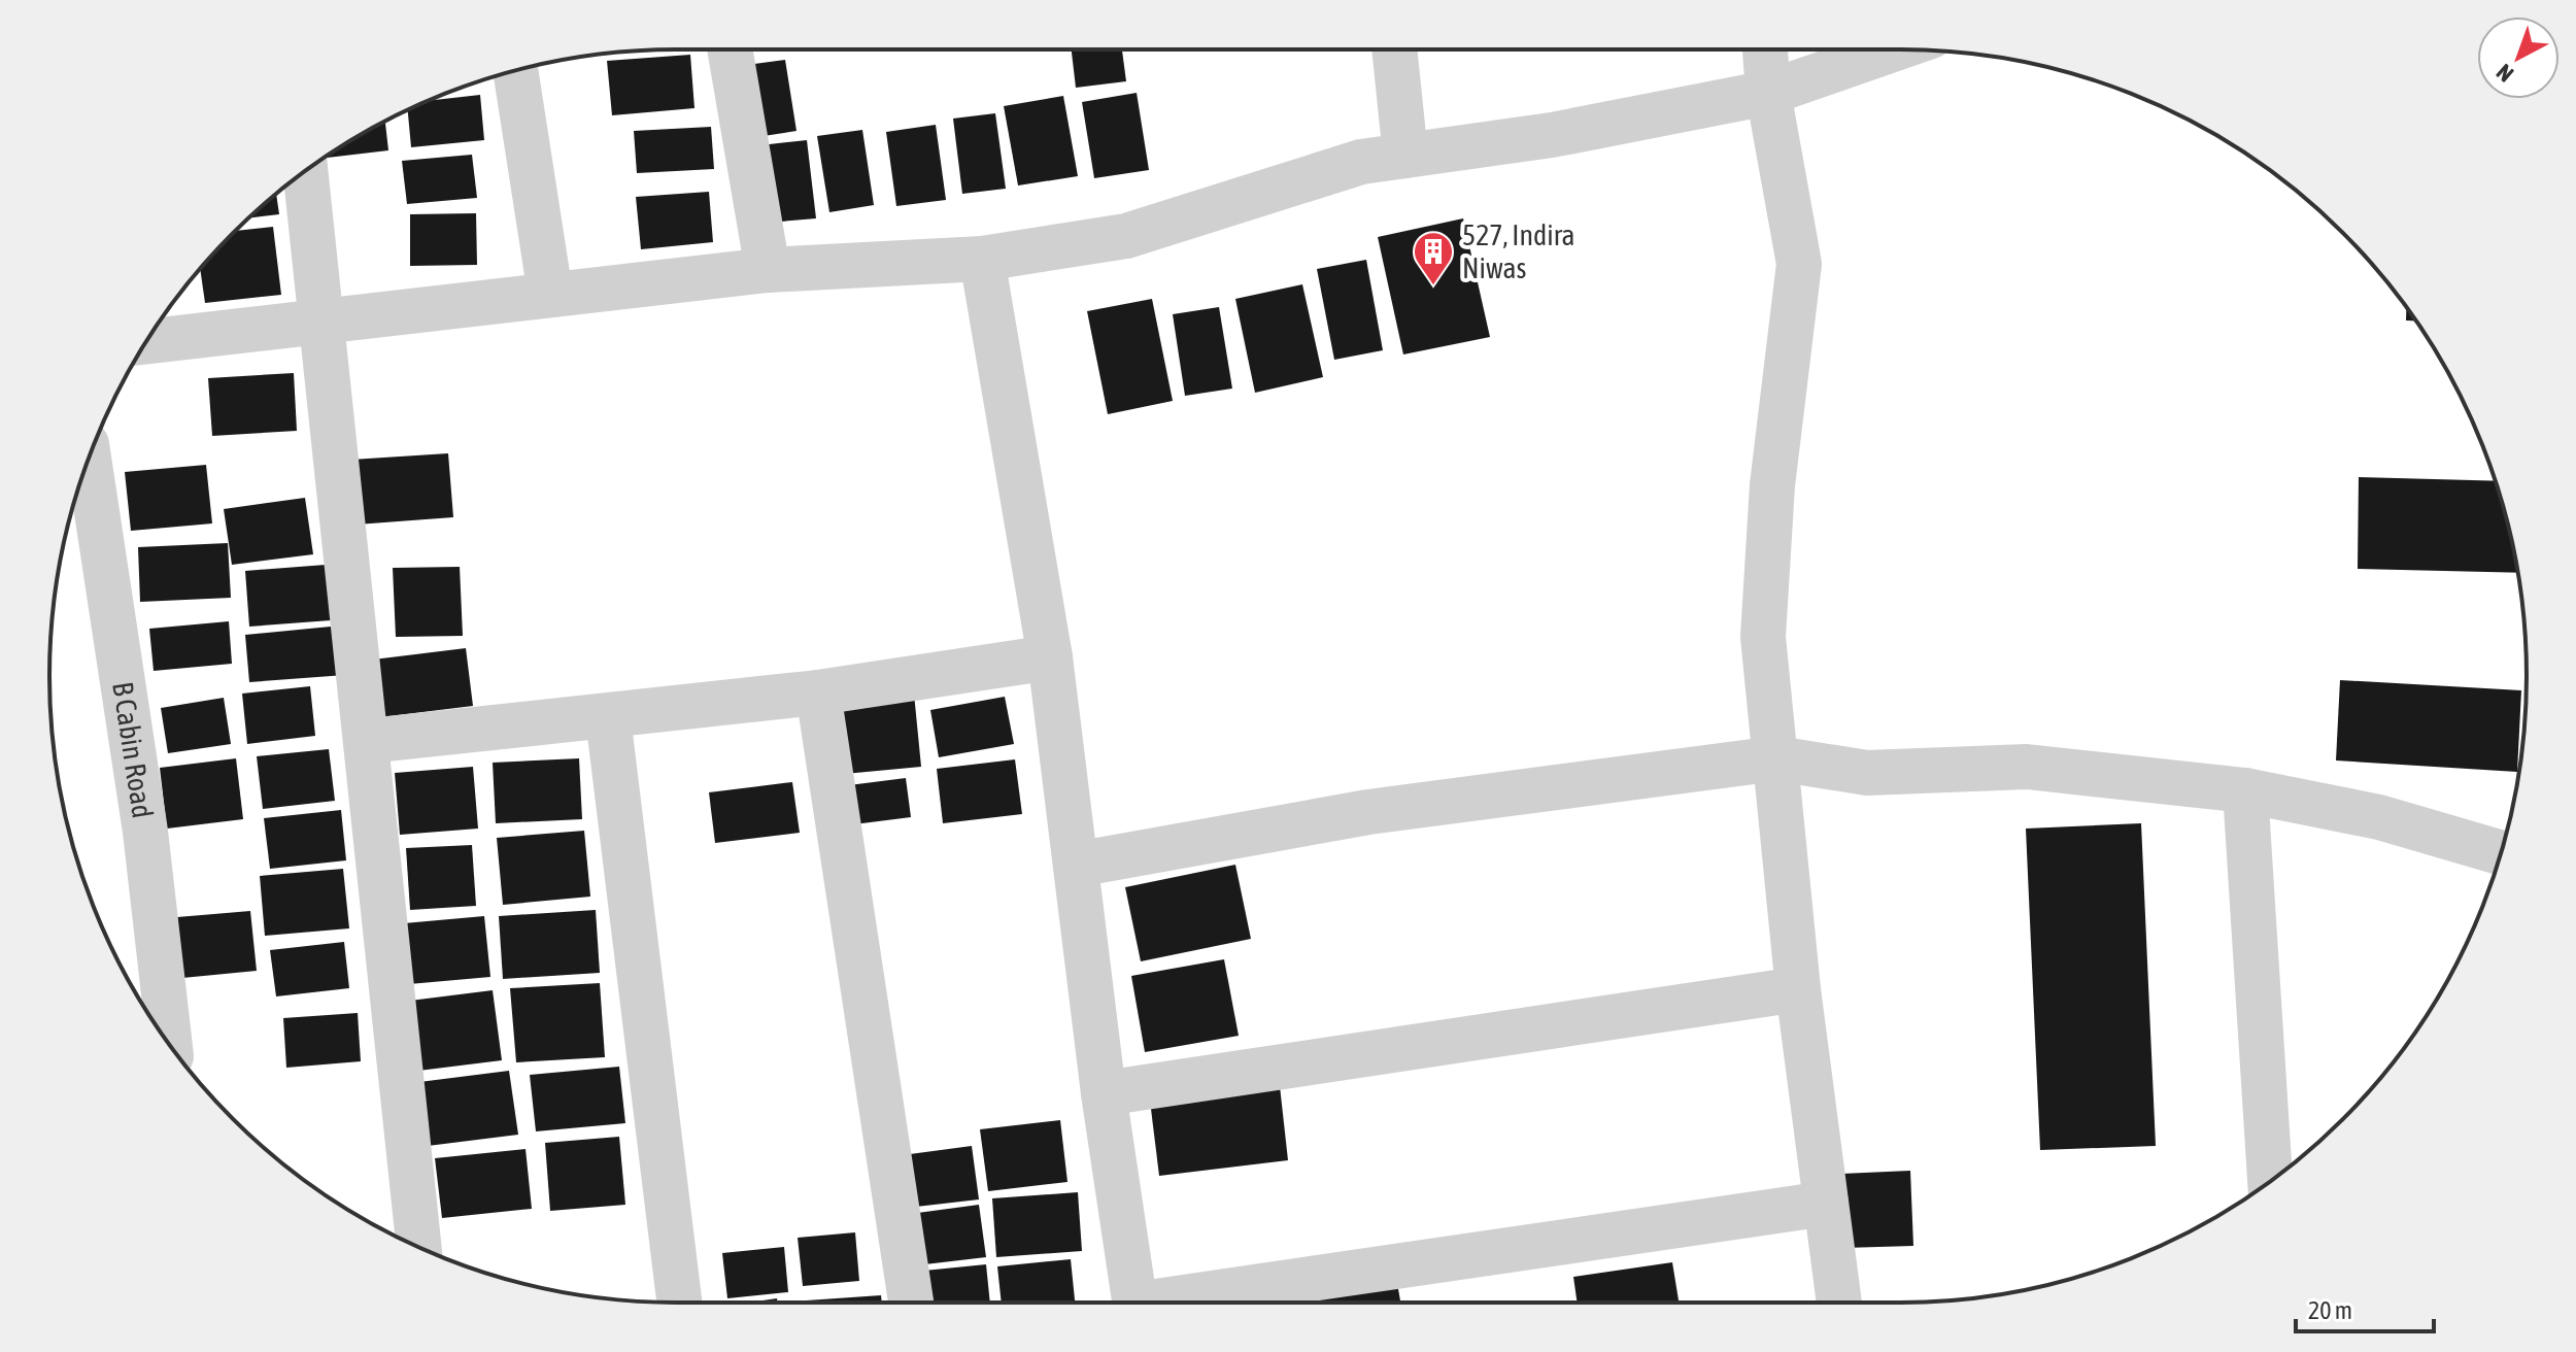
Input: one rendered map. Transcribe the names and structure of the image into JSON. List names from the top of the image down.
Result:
{
  "streets": {
    "street": ["B Cabin Road"]
  },
  "places": {
    "building": ["527, Indira Niwas"]
  },
  "scale_bar": "20 m",
  "north": "bottom left"
}
